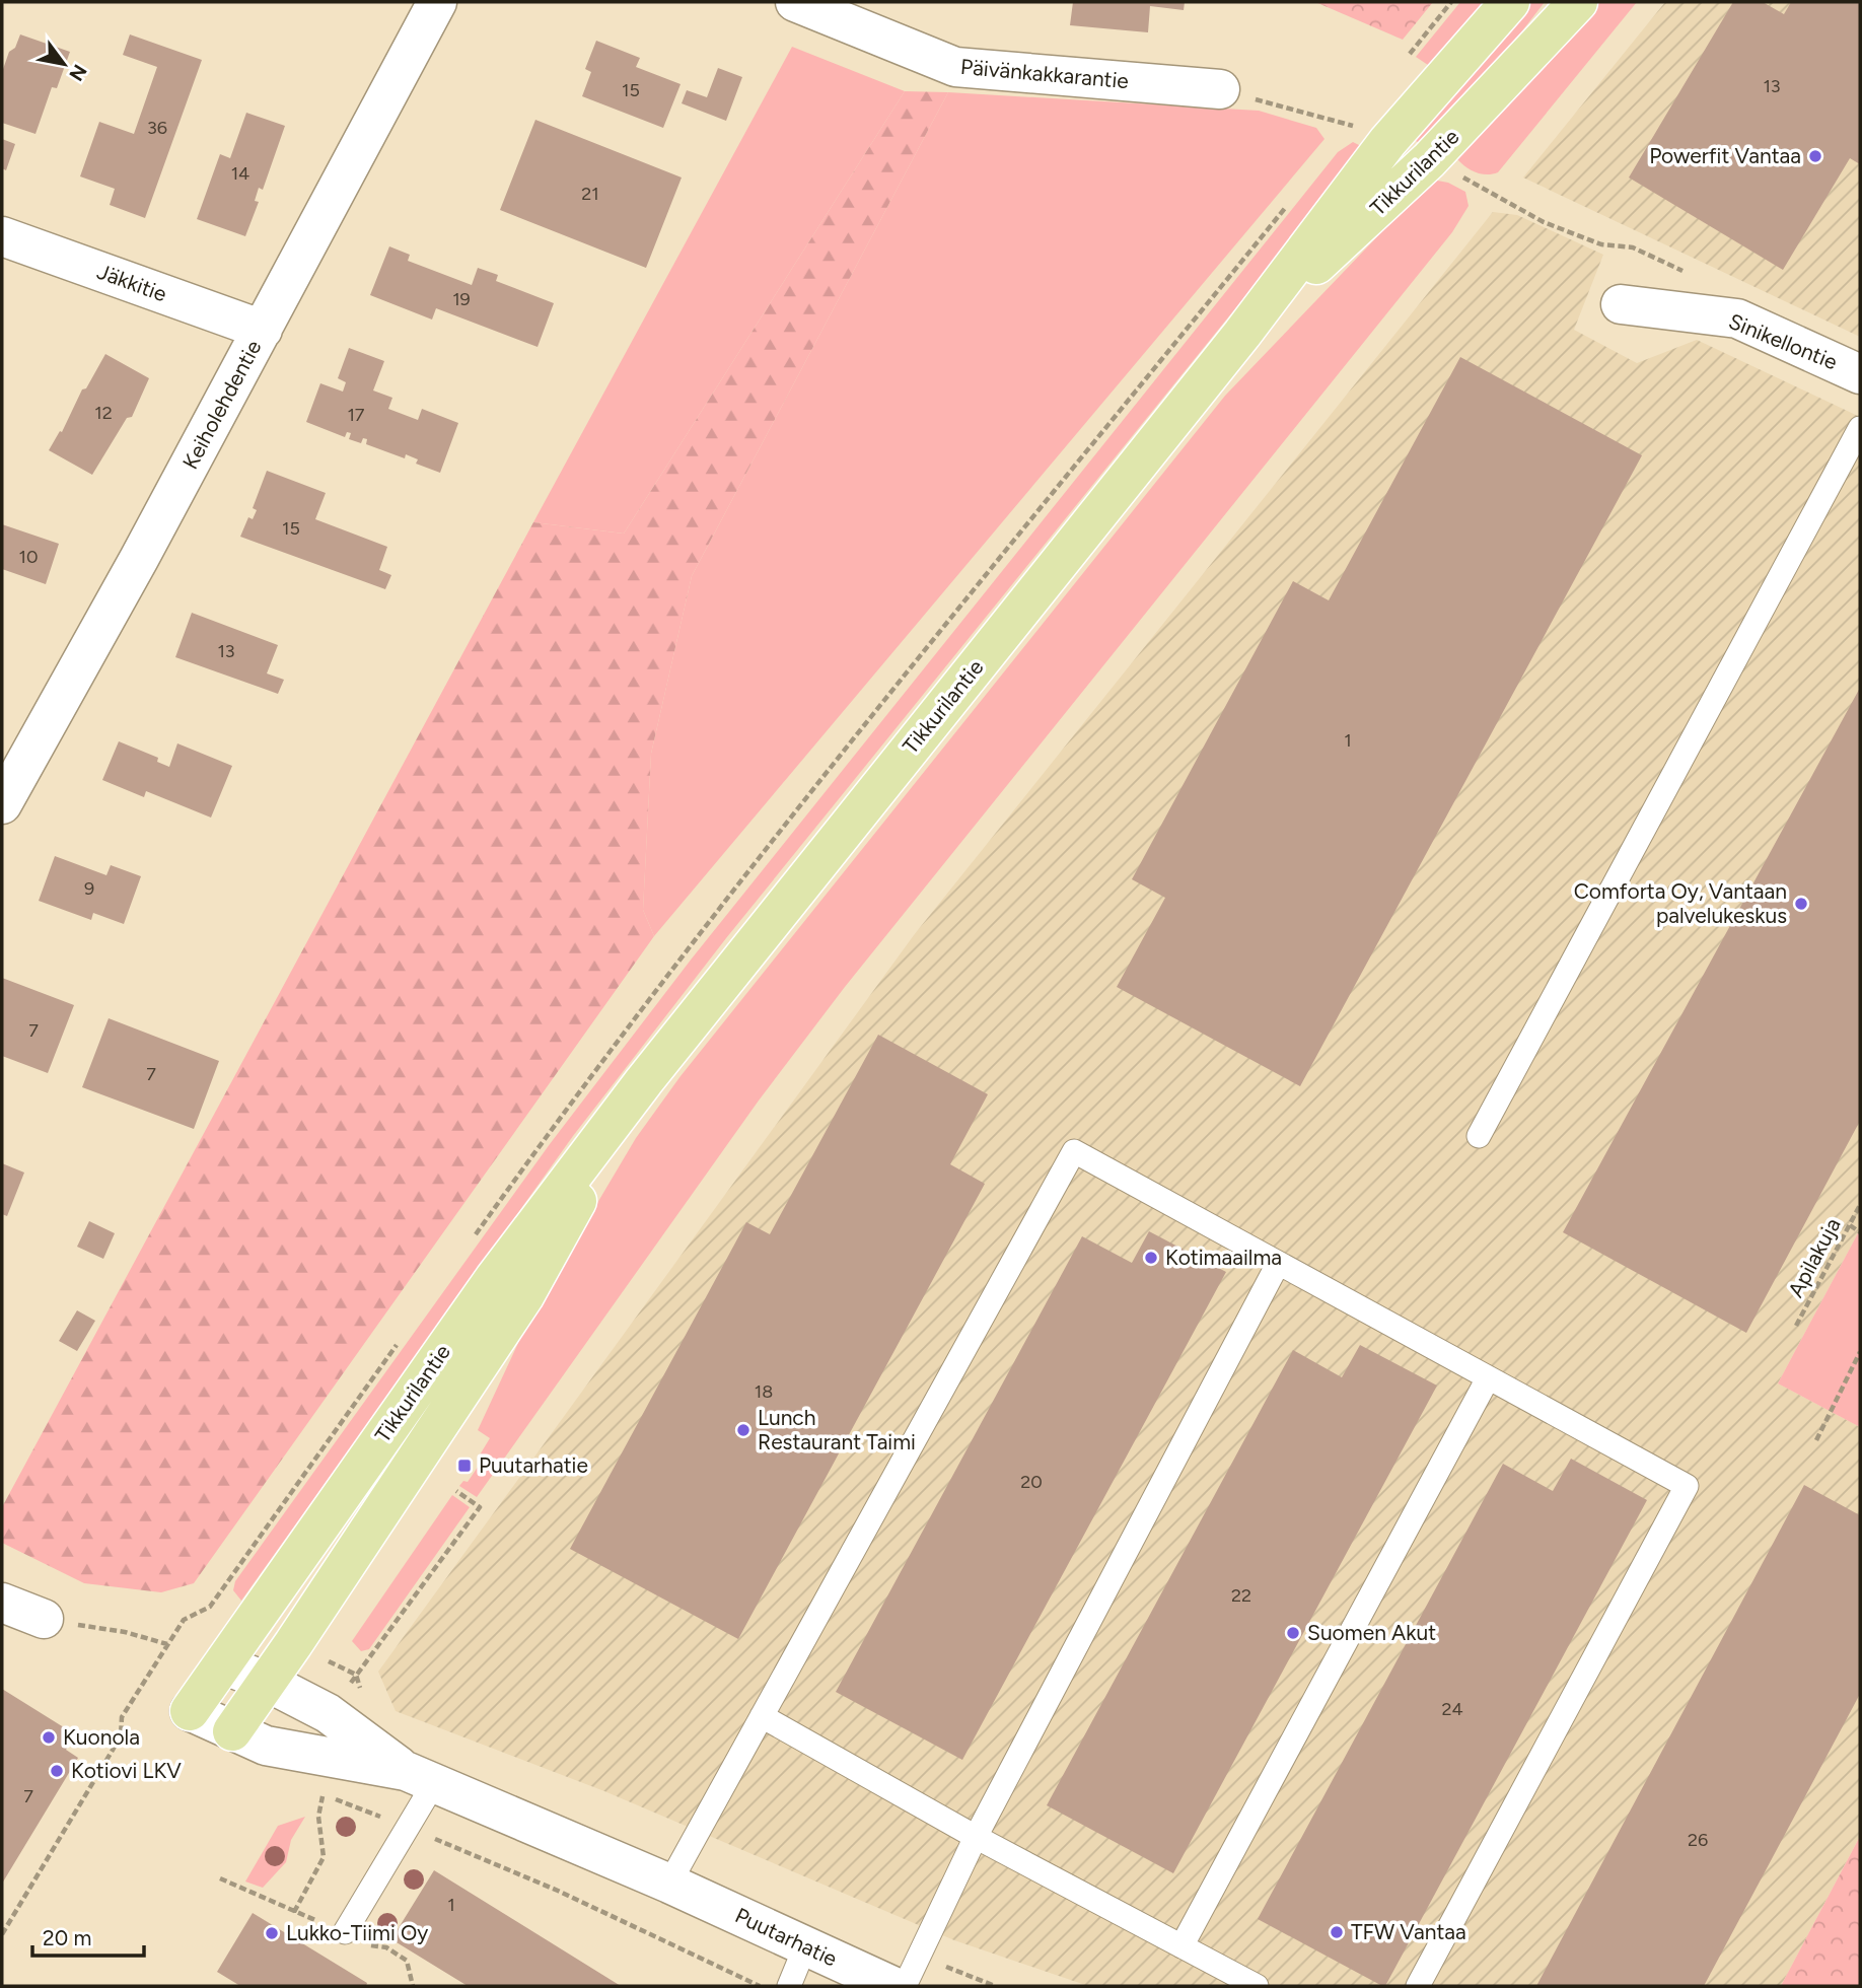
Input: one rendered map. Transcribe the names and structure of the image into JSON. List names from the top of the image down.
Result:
{
  "streets": {
    "main road": ["Tikkurilantie"],
    "street": [
      "Päivänkakkarantie",
      "Jäkkitie",
      "Sinikellontie",
      "Keiholehdentie",
      "Puutarhatie"
    ],
    "path": ["Apilakuja"]
  },
  "crossings": [
    ["Tikkurilantie", "Puutarhatie"],
    ["Jäkkitie", "Keiholehdentie"]
  ],
  "places": {
    "other": [
      "Powerfit Vantaa",
      "Comforta Oy, Vantaan palvelukeskus",
      "Kotimaailma",
      "Lunch Restaurant Taimi",
      "Suomen Akut",
      "Kuonola",
      "Kotiovi LKV",
      "TFW Vantaa",
      "Lukko-Tiimi Oy"
    ],
    "transit": ["Puutarhatie"]
  },
  "house_numbers": [
    "13",
    "15",
    "36",
    "14",
    "21",
    "19",
    "12",
    "17",
    "15",
    "10",
    "13",
    "1",
    "9",
    "7",
    "7",
    "18",
    "20",
    "22",
    "24",
    "7",
    "26",
    "1"
  ],
  "scale_bar": "20 m",
  "north": "bottom right"
}
